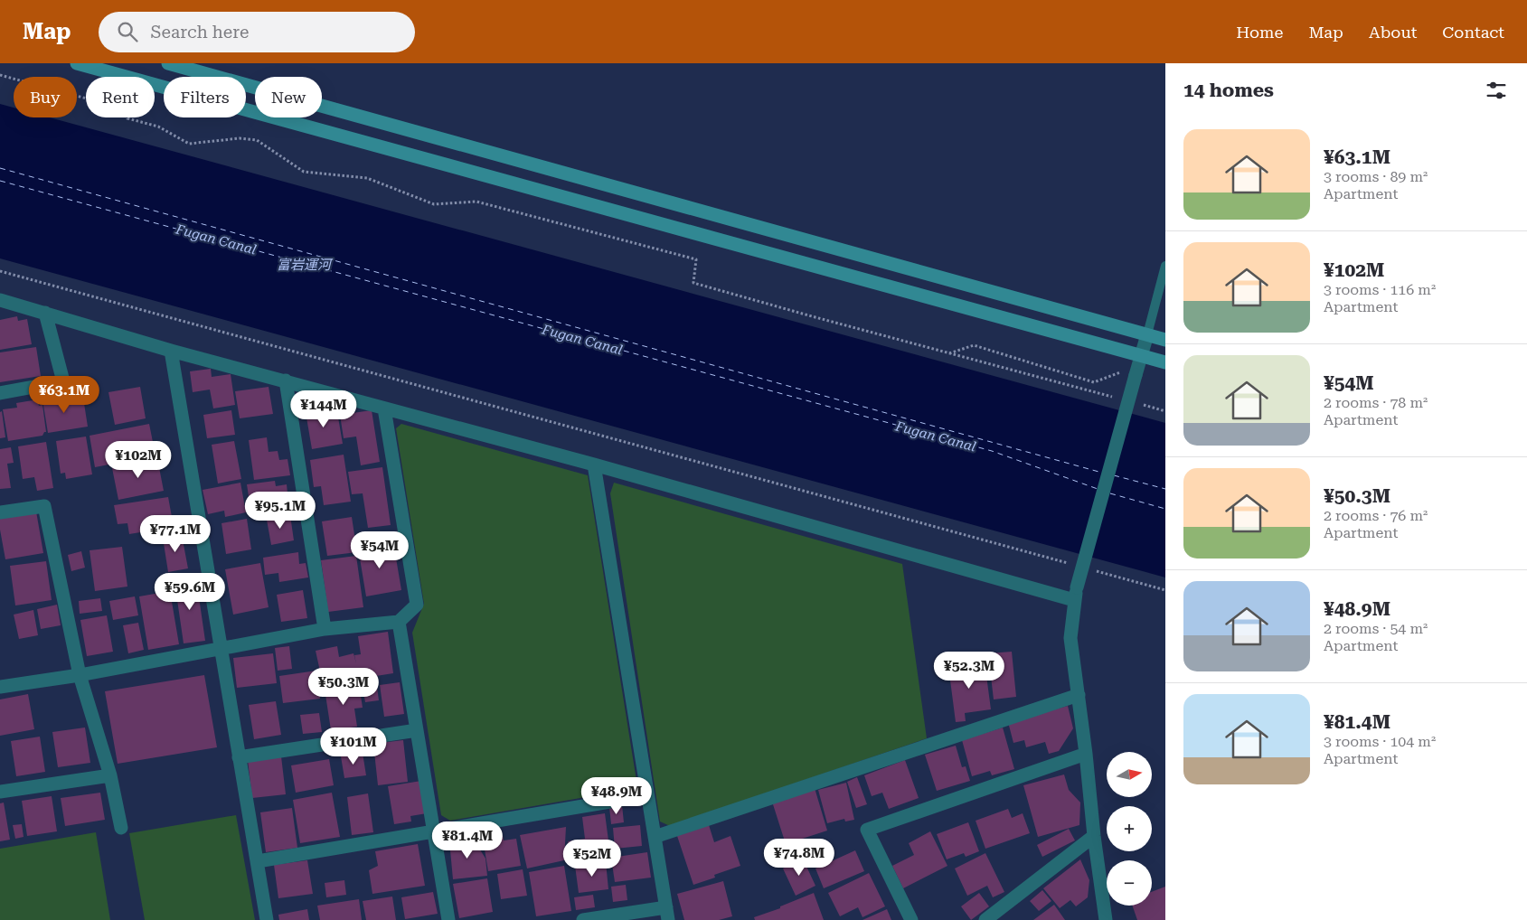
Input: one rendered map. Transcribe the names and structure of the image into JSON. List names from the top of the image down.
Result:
{
  "water": ["Fugan Canal", "富岩運河"],
  "north": "right",
  "page": {
    "header": "Map",
    "search": "Search here",
    "nav": [
      "Home",
      "Map",
      "About",
      "Contact"
    ],
    "heading": "14 homes",
    "chip": [
      "Buy",
      "Rent",
      "Filters",
      "New"
    ],
    "list": [
      {
        "name": "¥63.1M",
        "note": "3 rooms · 89 m² · Apartment"
      },
      {
        "name": "¥102M",
        "note": "3 rooms · 116 m² · Apartment"
      },
      {
        "name": "¥54M",
        "note": "2 rooms · 78 m² · Apartment"
      },
      {
        "name": "¥50.3M",
        "note": "2 rooms · 76 m² · Apartment"
      },
      {
        "name": "¥48.9M",
        "note": "2 rooms · 54 m² · Apartment"
      },
      {
        "name": "¥81.4M",
        "note": "3 rooms · 104 m² · Apartment"
      }
    ],
    "price": [
      "¥63.1M",
      "¥144M",
      "¥102M",
      "¥95.1M",
      "¥77.1M",
      "¥54M",
      "¥59.6M",
      "¥52.3M",
      "¥50.3M",
      "¥101M",
      "¥48.9M",
      "¥81.4M",
      "¥74.8M",
      "¥52M"
    ],
    "map_buttons": ["+", "−"]
  }
}
